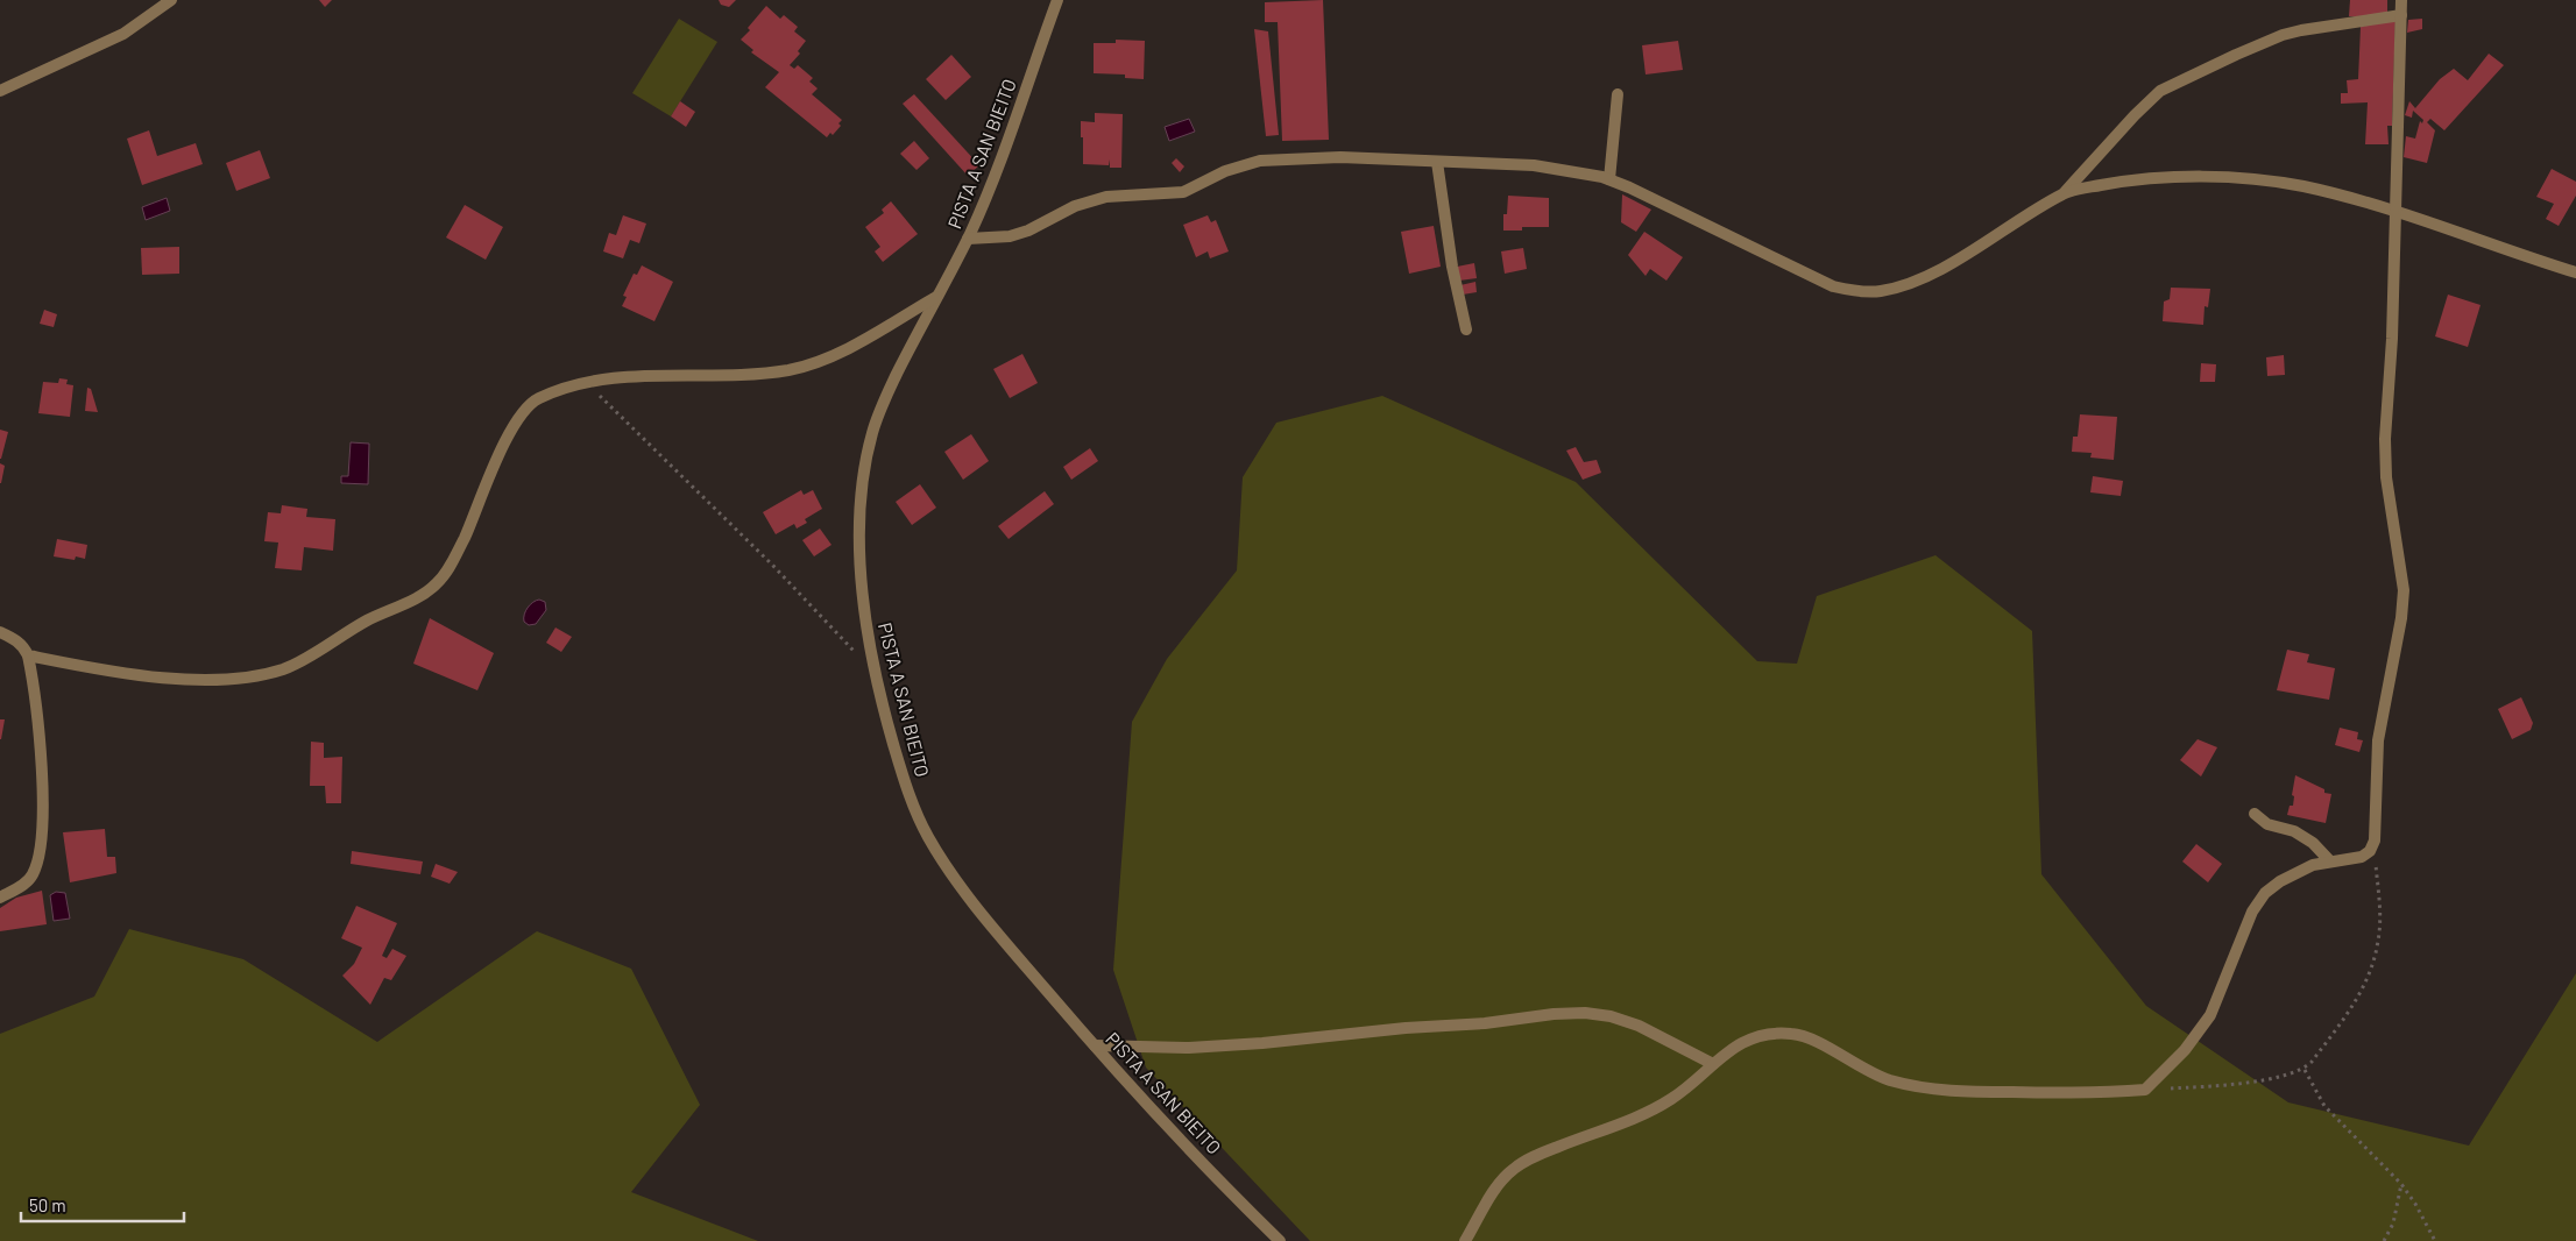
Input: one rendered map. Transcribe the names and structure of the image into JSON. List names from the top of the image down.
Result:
{
  "streets": {
    "street": ["PISTA A SAN BIEITO"]
  },
  "scale_bar": "50 m"
}
